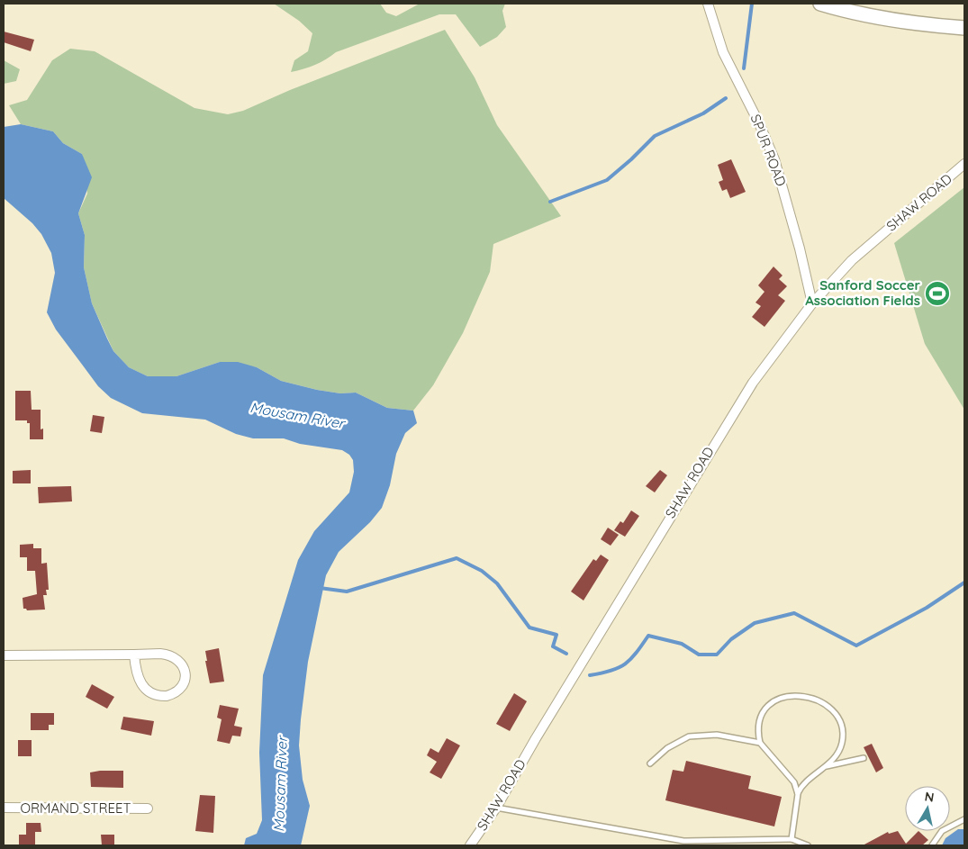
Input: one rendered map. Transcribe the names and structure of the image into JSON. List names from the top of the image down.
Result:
{
  "streets": {
    "street": ["SPUR ROAD", "SHAW ROAD", "ORMAND STREET"]
  },
  "crossings": [
    ["SPUR ROAD", "SHAW ROAD"]
  ],
  "water": ["Mousam River"],
  "places": {
    "sports": ["Sanford Soccer Association Fields"]
  },
  "north": "top"
}
